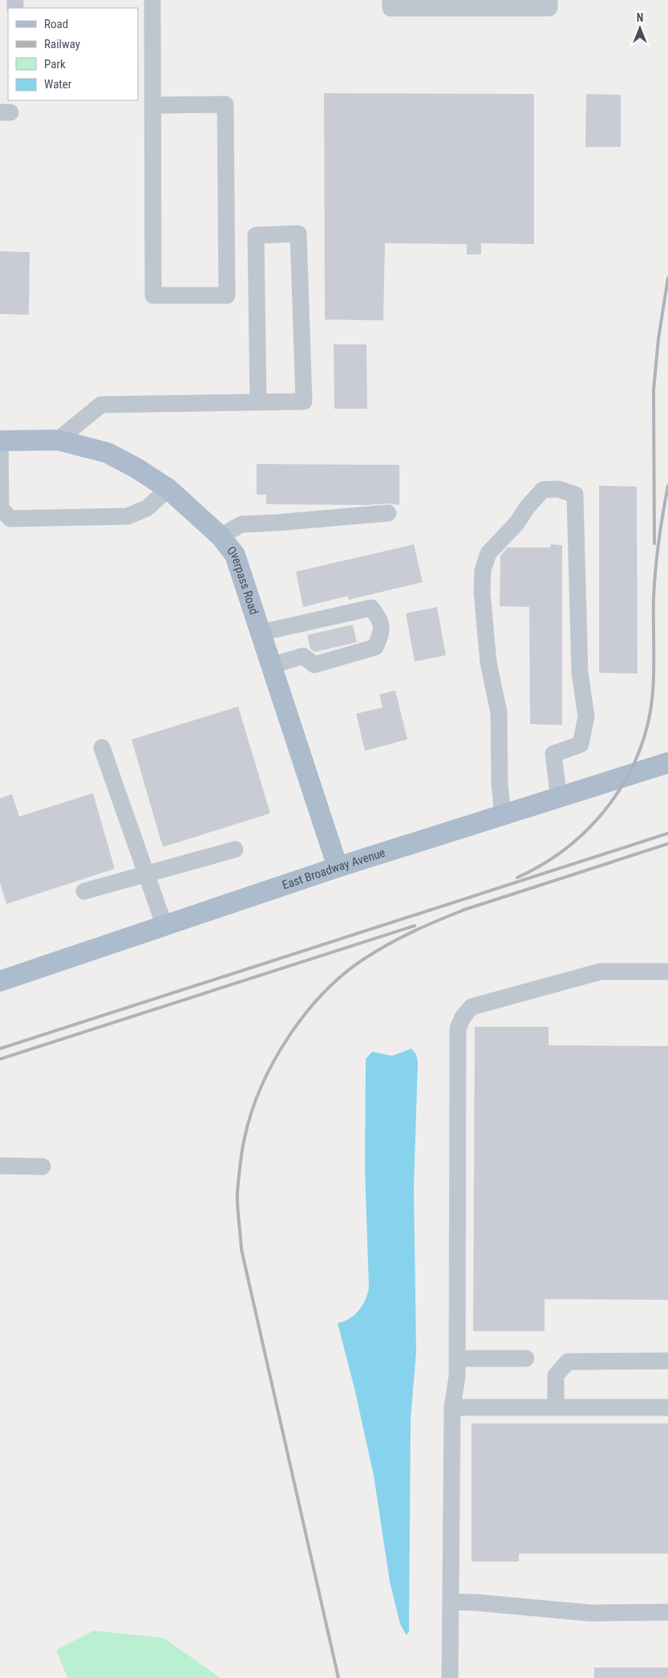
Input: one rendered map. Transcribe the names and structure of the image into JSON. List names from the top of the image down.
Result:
{
  "streets": {
    "main road": ["Overpass Road", "East Broadway Avenue"]
  },
  "crossings": [
    ["Overpass Road", "East Broadway Avenue"]
  ],
  "legend": [
    "Road",
    "Railway",
    "Park",
    "Water"
  ],
  "north": "top"
}
